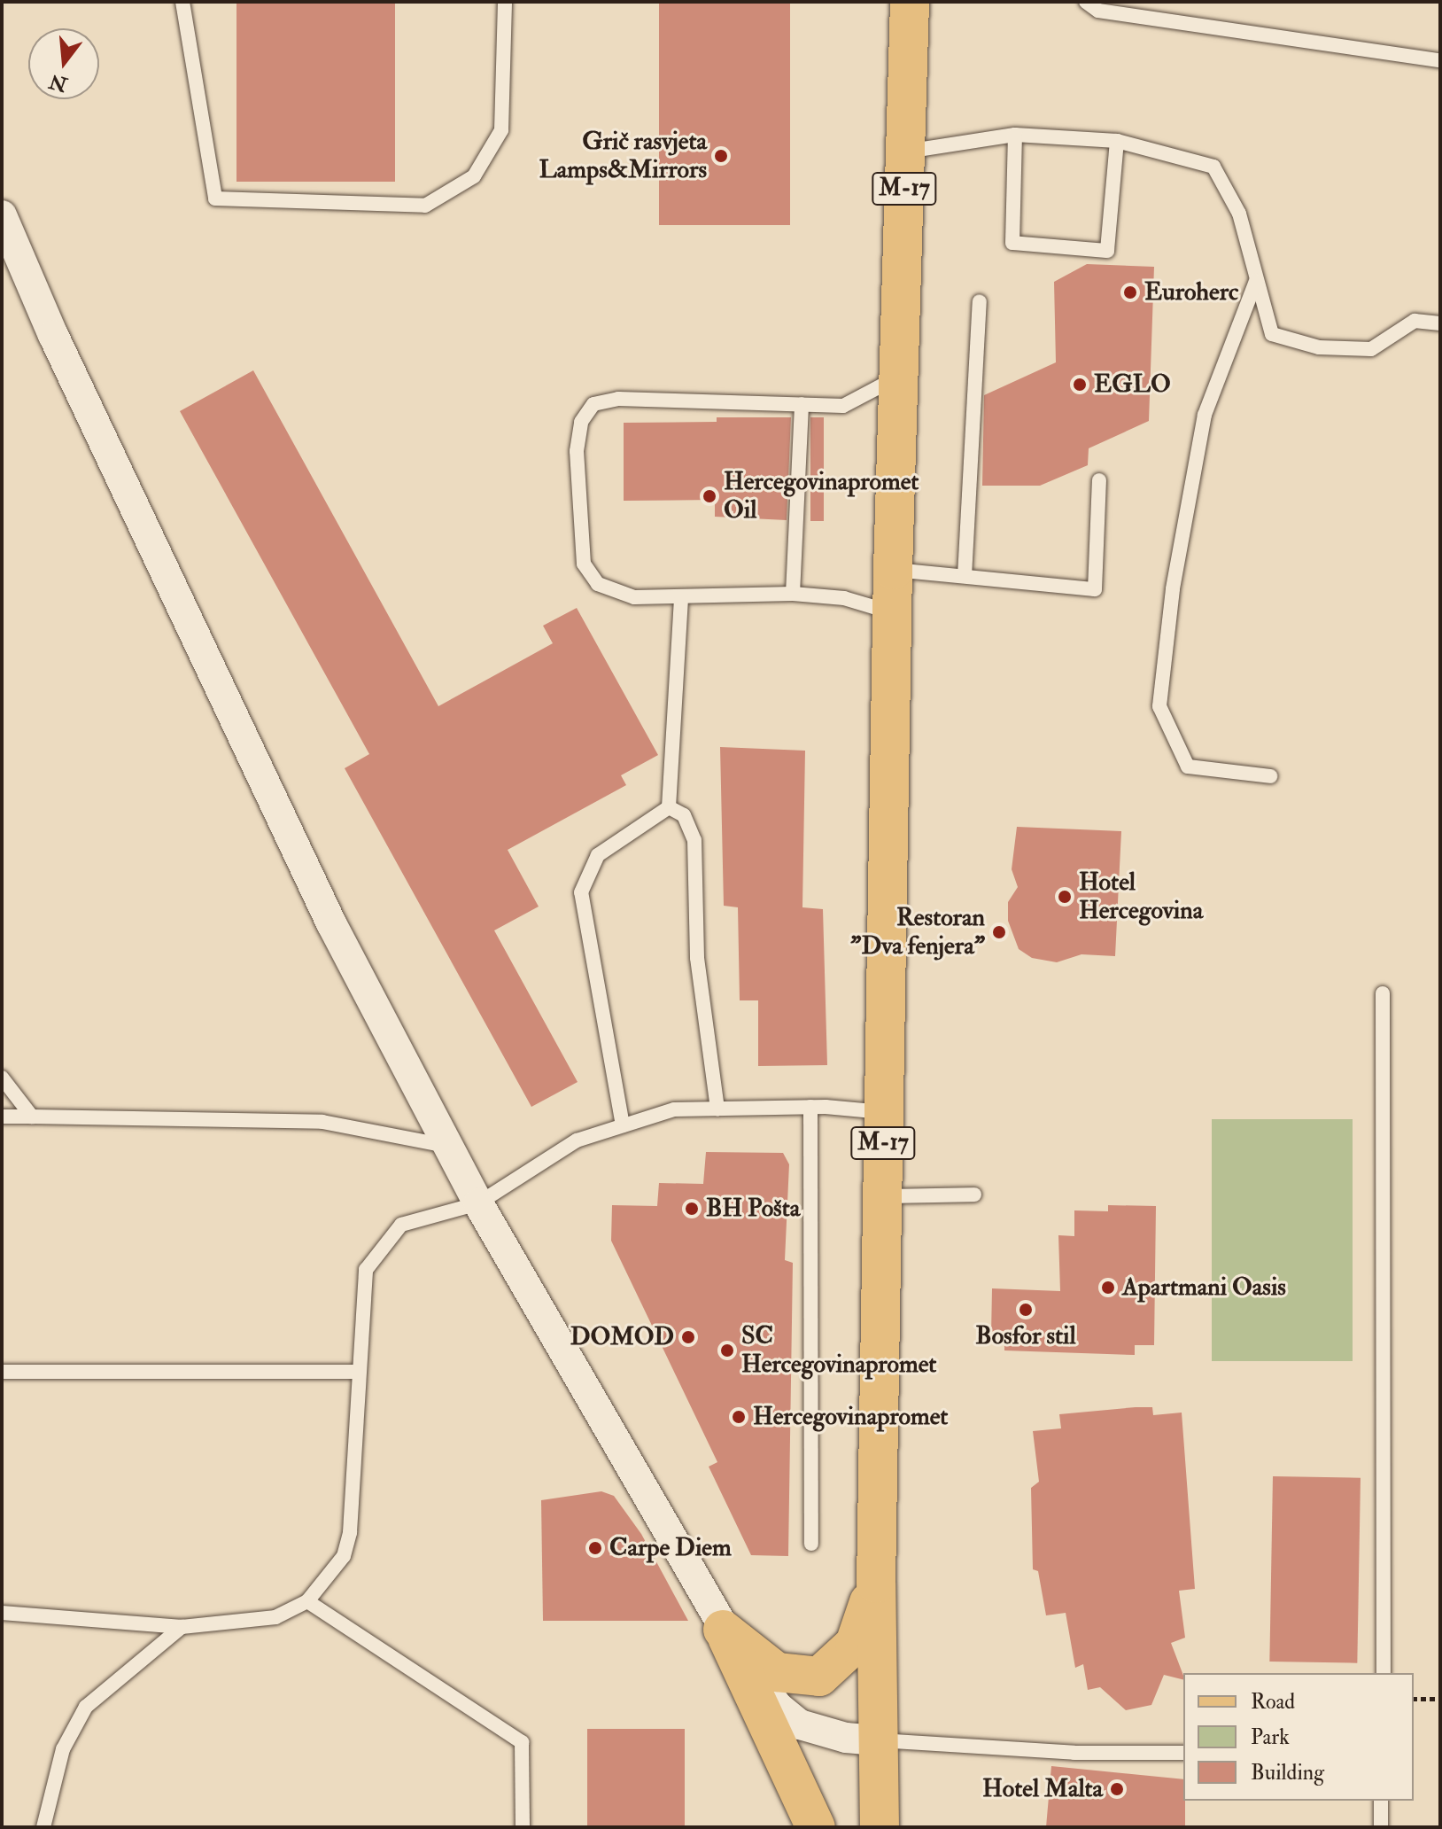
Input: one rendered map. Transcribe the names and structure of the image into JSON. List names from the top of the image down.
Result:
{
  "streets": {
    "main road": ["M-17"]
  },
  "places": [
    "Grič rasvjeta Lamps&Mirrors",
    "Euroherc",
    "EGLO",
    "Hercegovinapromet Oil",
    "Hotel Hercegovina",
    "Restoran \"Dva fenjera\"",
    "BH Pošta",
    "Apartmani Oasis",
    "Bosfor stil",
    "DOMOD",
    "SC Hercegovinapromet",
    "Hercegovinapromet",
    "Carpe Diem",
    "Hotel Malta"
  ],
  "legend": ["Road", "Park", "Building"],
  "north": "bottom"
}
